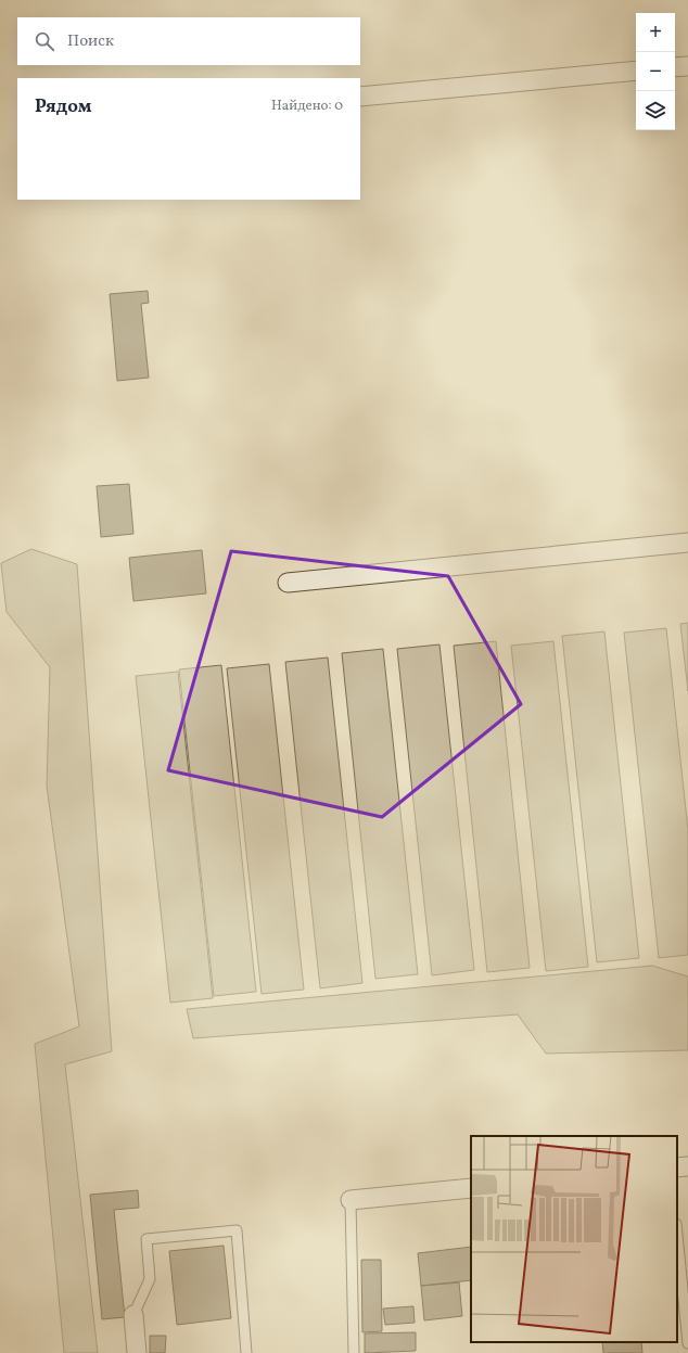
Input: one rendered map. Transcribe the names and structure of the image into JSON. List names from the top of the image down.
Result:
{
  "page": {
    "map_buttons": ["+", "−"],
    "search": "Поиск",
    "heading": ["Рядом", "Найдено: 0"]
  }
}
